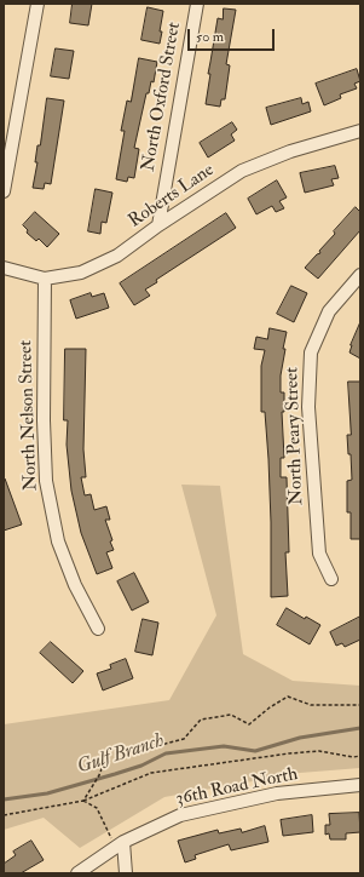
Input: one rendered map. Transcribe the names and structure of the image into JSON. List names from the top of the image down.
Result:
{
  "streets": {
    "street": [
      "North Oxford Street",
      "Roberts Lane",
      "North Nelson Street",
      "North Peary Street",
      "36th Road North"
    ]
  },
  "crossings": [
    ["North Oxford Street", "Roberts Lane"],
    ["Roberts Lane", "North Nelson Street"]
  ],
  "water": ["Gulf Branch"],
  "scale_bar": "50 m"
}
